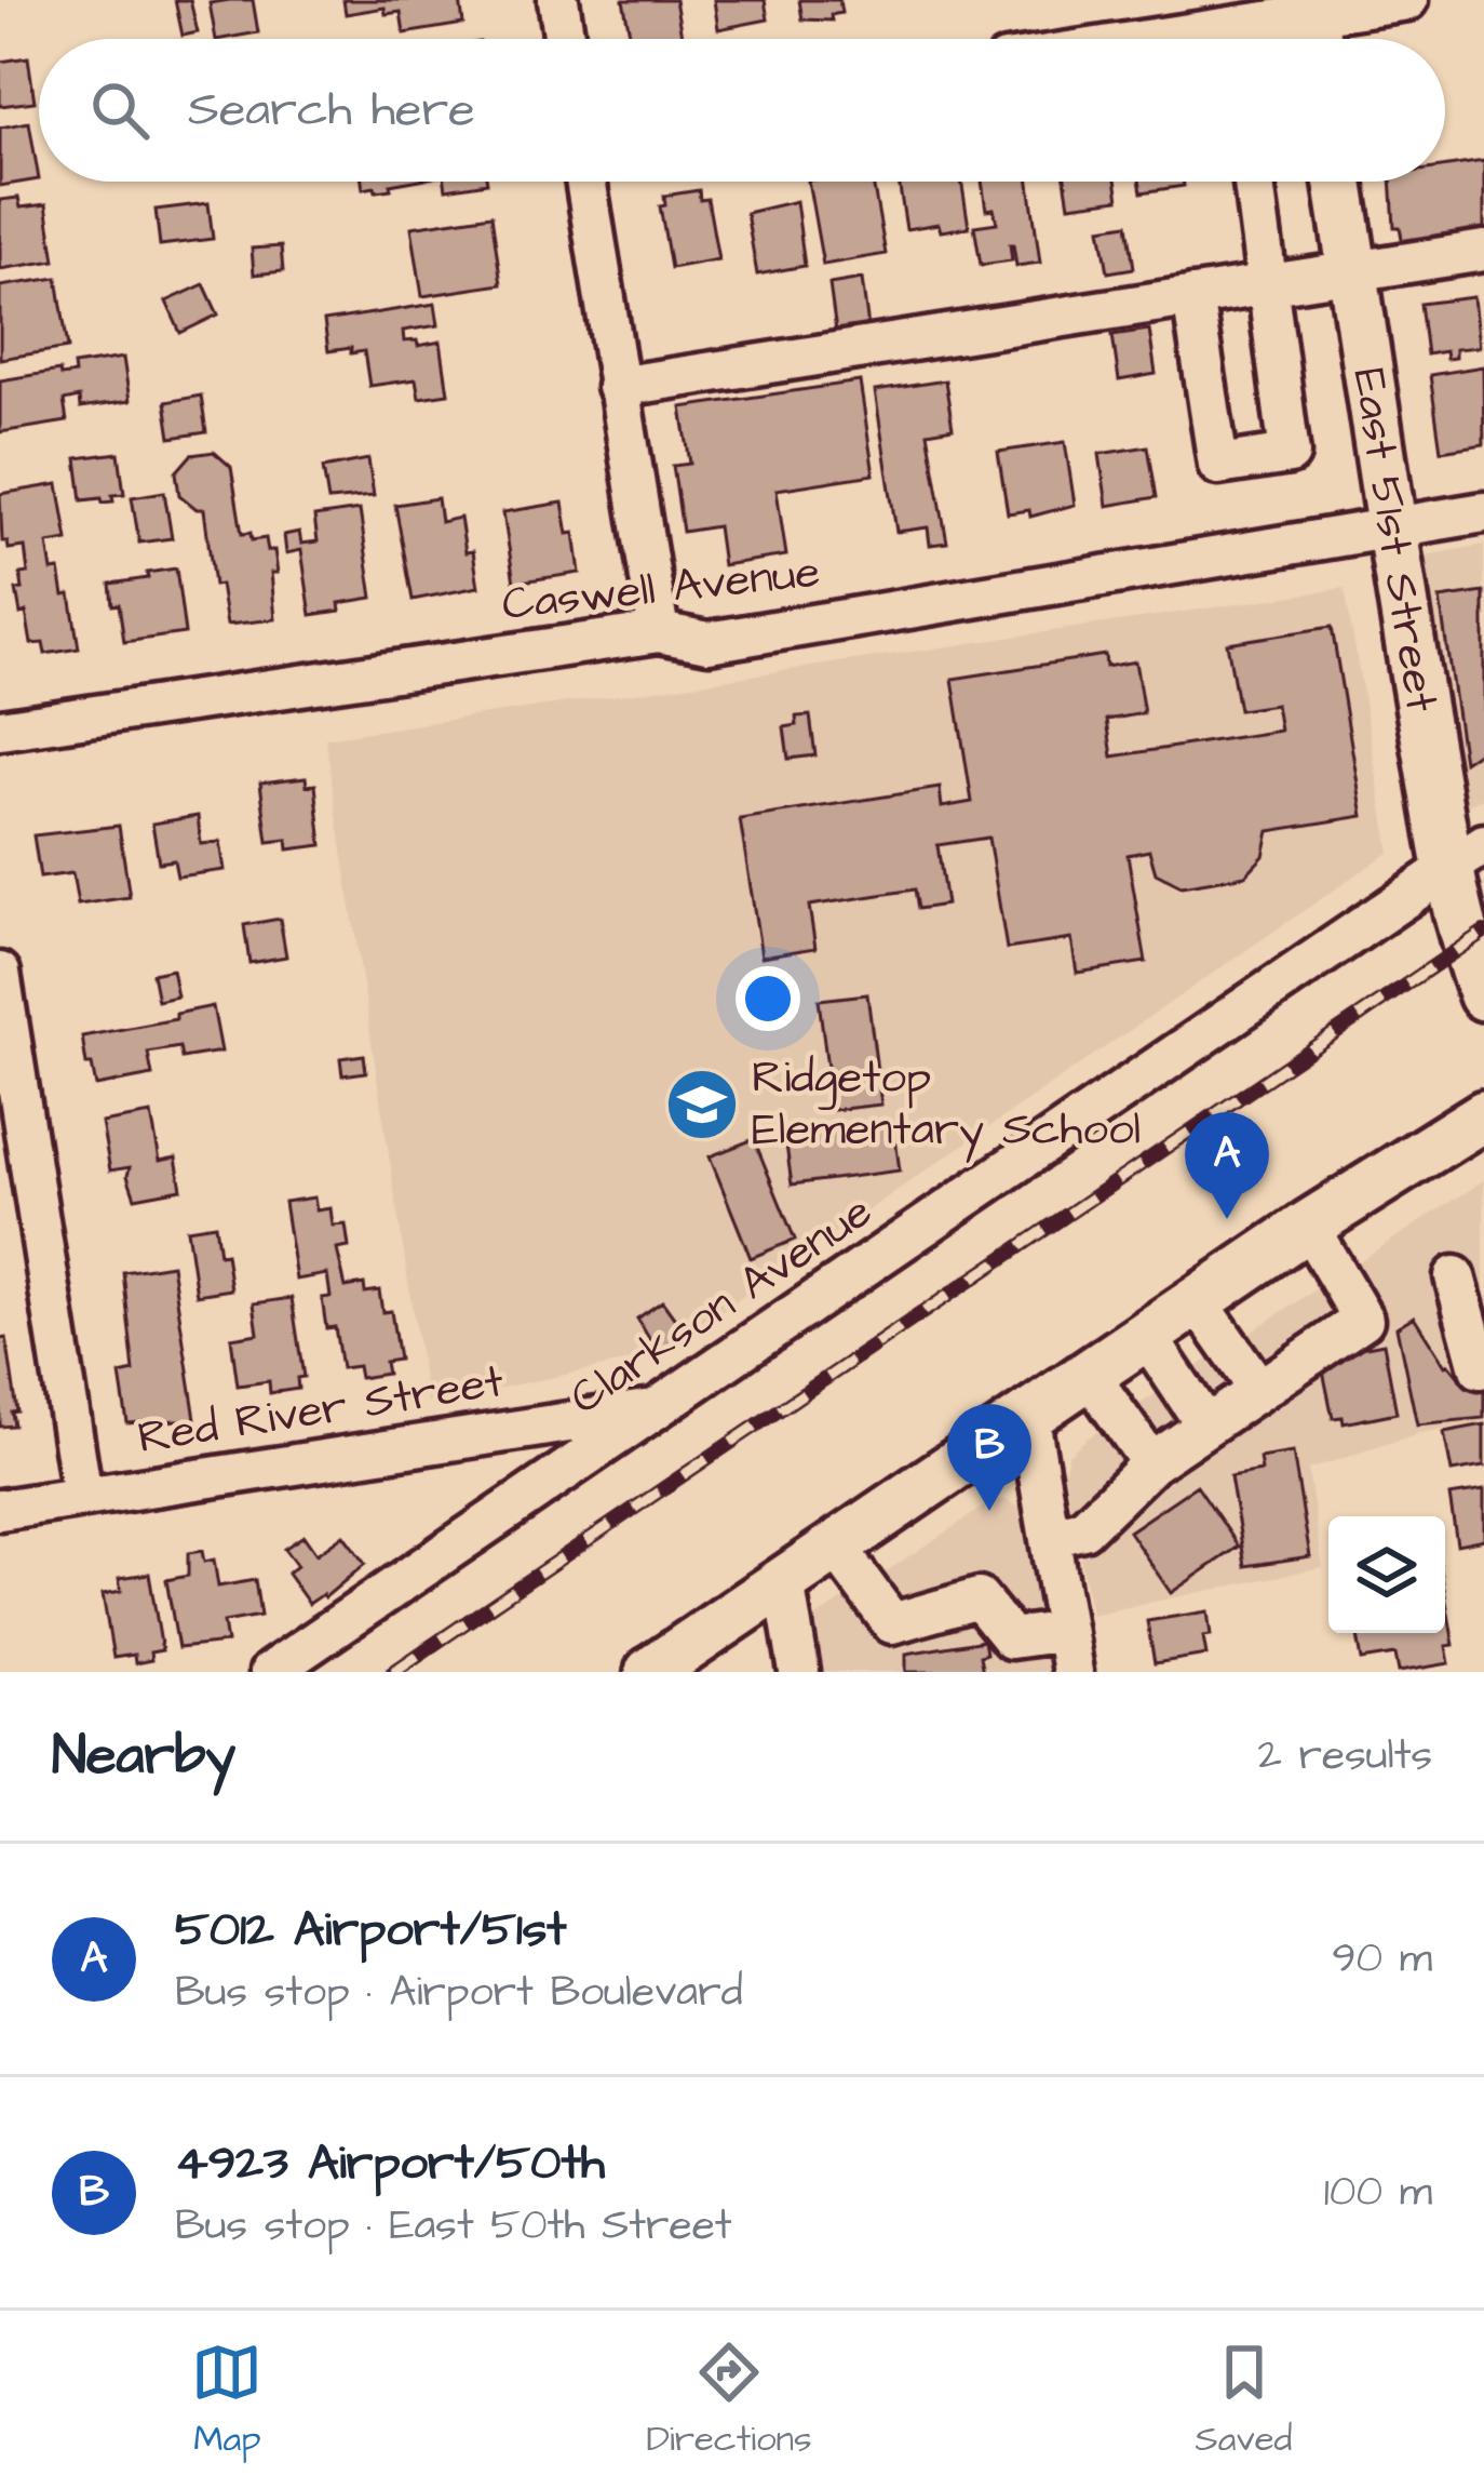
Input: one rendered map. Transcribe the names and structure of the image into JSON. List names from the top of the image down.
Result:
{
  "streets": {
    "main road": ["East 51st Street"],
    "street": ["Caswell Avenue", "Clarkson Avenue", "Red River Street"]
  },
  "crossings": [
    ["East 51st Street", "Caswell Avenue"],
    ["East 51st Street", "Clarkson Avenue"],
    ["Clarkson Avenue", "Red River Street"]
  ],
  "places": {
    "school or university": ["Ridgetop Elementary School"]
  },
  "page": {
    "search": "Search here",
    "pins": ["A", "B"],
    "heading": ["Nearby", "2 results"],
    "list": [
      {
        "mark": "A",
        "name": "5012 Airport/51st",
        "note": "Bus stop · Airport Boulevard",
        "value": "90 m"
      },
      {
        "mark": "B",
        "name": "4923 Airport/50th",
        "note": "Bus stop · East 50th Street",
        "value": "100 m"
      }
    ],
    "nav": ["Map", "Directions", "Saved"]
  }
}
